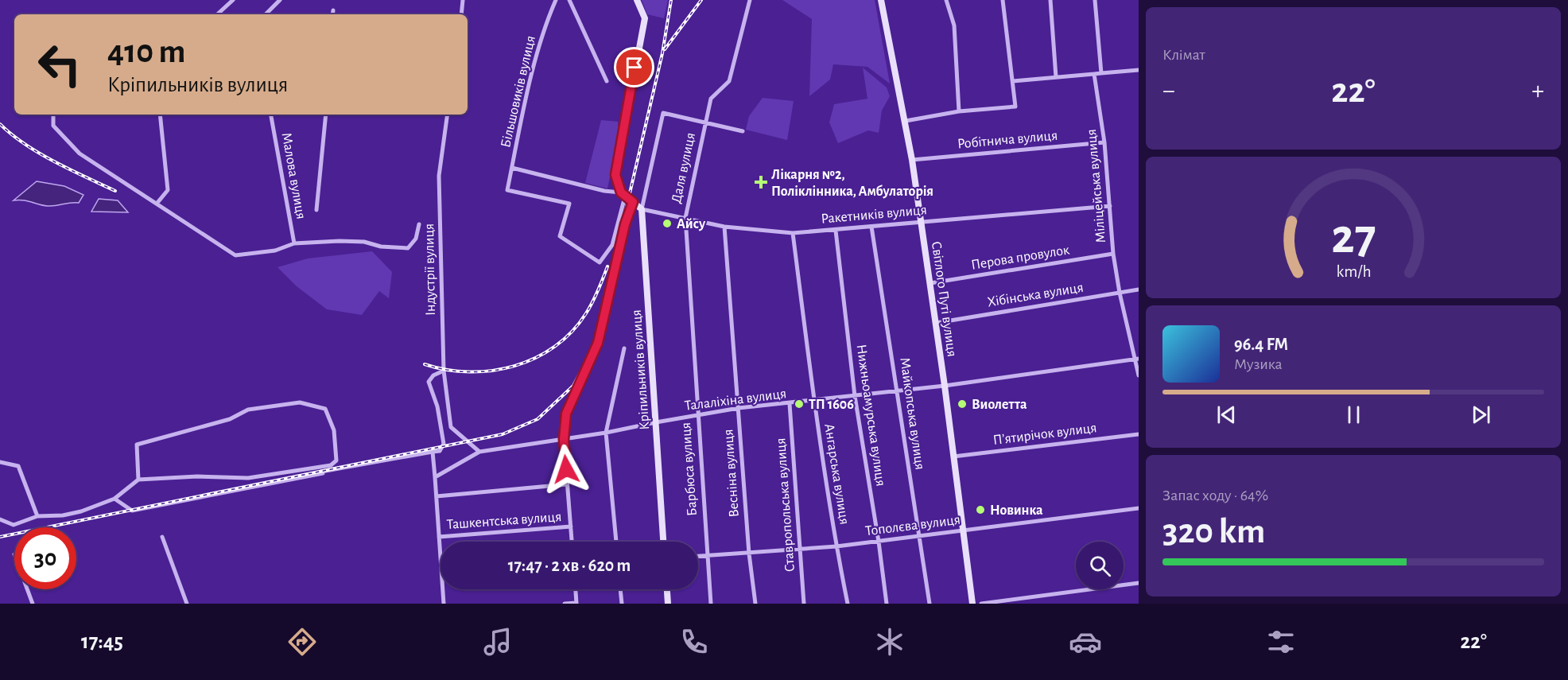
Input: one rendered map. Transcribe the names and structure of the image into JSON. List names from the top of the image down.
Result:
{
  "streets": {
    "main road": ["Світлого Путі вулиця", "Кріпильників вулиця"],
    "street": [
      "Більшовиків вулиця",
      "Робітнича вулиця",
      "Даля вулиця",
      "Малова вулиця",
      "Міліцейська вулиця",
      "Ракетників вулиця",
      "Перова провулок",
      "Індустрії вулиця",
      "Хібінська вулиця",
      "Талаліхіна вулиця",
      "Майкопська вулиця",
      "Нижньоамурська вулиця",
      "П’ятирічок вулиця",
      "Барбюса вулиця",
      "Весніна вулиця",
      "Ангарська вулиця",
      "Ставропольська вулиця",
      "Ташкентська вулиця",
      "Тополєва вулиця"
    ]
  },
  "crossings": [
    ["Робітнича вулиця", "Міліцейська вулиця"],
    ["Робітнича вулиця", "Світлого Путі вулиця"],
    ["Даля вулиця", "Ракетників вулиця"],
    ["Даля вулиця", "Кріпильників вулиця"],
    ["Даля вулиця", "Барбюса вулиця"],
    ["Міліцейська вулиця", "Ракетників вулиця"],
    ["Міліцейська вулиця", "Перова провулок"],
    ["Міліцейська вулиця", "Хібінська вулиця"],
    ["Міліцейська вулиця", "Талаліхіна вулиця"],
    ["Ракетників вулиця", "Світлого Путі вулиця"],
    ["Ракетників вулиця", "Кріпильників вулиця"],
    ["Ракетників вулиця", "Майкопська вулиця"],
    ["Ракетників вулиця", "Нижньоамурська вулиця"],
    ["Ракетників вулиця", "Барбюса вулиця"],
    ["Ракетників вулиця", "Весніна вулиця"],
    ["Ракетників вулиця", "Ангарська вулиця"],
    ["Перова провулок", "Світлого Путі вулиця"],
    ["Індустрії вулиця", "Талаліхіна вулиця"],
    ["Хібінська вулиця", "Світлого Путі вулиця"],
    ["Світлого Путі вулиця", "Талаліхіна вулиця"],
    ["Світлого Путі вулиця", "П’ятирічок вулиця"],
    ["Світлого Путі вулиця", "Тополєва вулиця"],
    ["Кріпильників вулиця", "Талаліхіна вулиця"],
    ["Талаліхіна вулиця", "Майкопська вулиця"],
    ["Талаліхіна вулиця", "Нижньоамурська вулиця"],
    ["Талаліхіна вулиця", "Барбюса вулиця"],
    ["Талаліхіна вулиця", "Весніна вулиця"],
    ["Талаліхіна вулиця", "Ангарська вулиця"],
    ["Талаліхіна вулиця", "Ставропольська вулиця"],
    ["Майкопська вулиця", "Тополєва вулиця"],
    ["Нижньоамурська вулиця", "Тополєва вулиця"],
    ["Барбюса вулиця", "Тополєва вулиця"],
    ["Весніна вулиця", "Тополєва вулиця"],
    ["Ангарська вулиця", "Тополєва вулиця"],
    ["Ставропольська вулиця", "Тополєва вулиця"]
  ],
  "places": {
    "health": ["Лікарня №2, Поліклінника, Амбулаторія"],
    "other": [
      "Айсу",
      "ТП 1606",
      "Виолетта",
      "Новинка"
    ]
  },
  "page": {
    "tile": [
      "Клімат",
      ["Запас ходу · 64%", "320 km"]
    ],
    "turn": ["410 m", "Кріпильників вулиця"],
    "heat": ["−", "22°", "+"],
    "song": ["96.4 FM", "Музика"],
    "limit": "30",
    "trip": "17:47 · 2 хв · 620 m",
    "tabs": ["17:45", "22°"],
    "gauge": ["27", "km/h"]
  }
}
